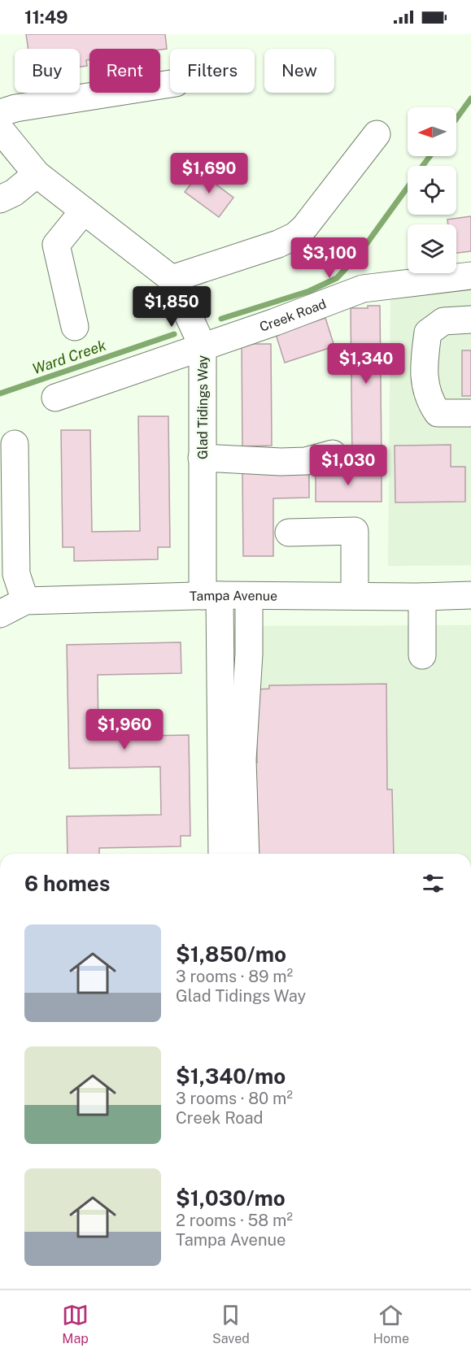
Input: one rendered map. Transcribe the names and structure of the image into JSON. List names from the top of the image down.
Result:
{
  "streets": {
    "street": ["Creek Road", "Glad Tidings Way", "Tampa Avenue"]
  },
  "crossings": [
    ["Creek Road", "Glad Tidings Way"],
    ["Glad Tidings Way", "Tampa Avenue"]
  ],
  "water": ["Ward Creek"],
  "north": "left",
  "page": {
    "status": "11:49",
    "chip": [
      "Buy",
      "Rent",
      "Filters",
      "New"
    ],
    "price": [
      "$1,690",
      "$3,100",
      "$1,850",
      "$1,340",
      "$1,030",
      "$1,960"
    ],
    "heading": "6 homes",
    "list": [
      {
        "name": "$1,850/mo",
        "note": "3 rooms · 89 m² · Glad Tidings Way"
      },
      {
        "name": "$1,340/mo",
        "note": "3 rooms · 80 m² · Creek Road"
      },
      {
        "name": "$1,030/mo",
        "note": "2 rooms · 58 m² · Tampa Avenue"
      }
    ],
    "tabs": ["Map", "Saved", "Home"]
  }
}
